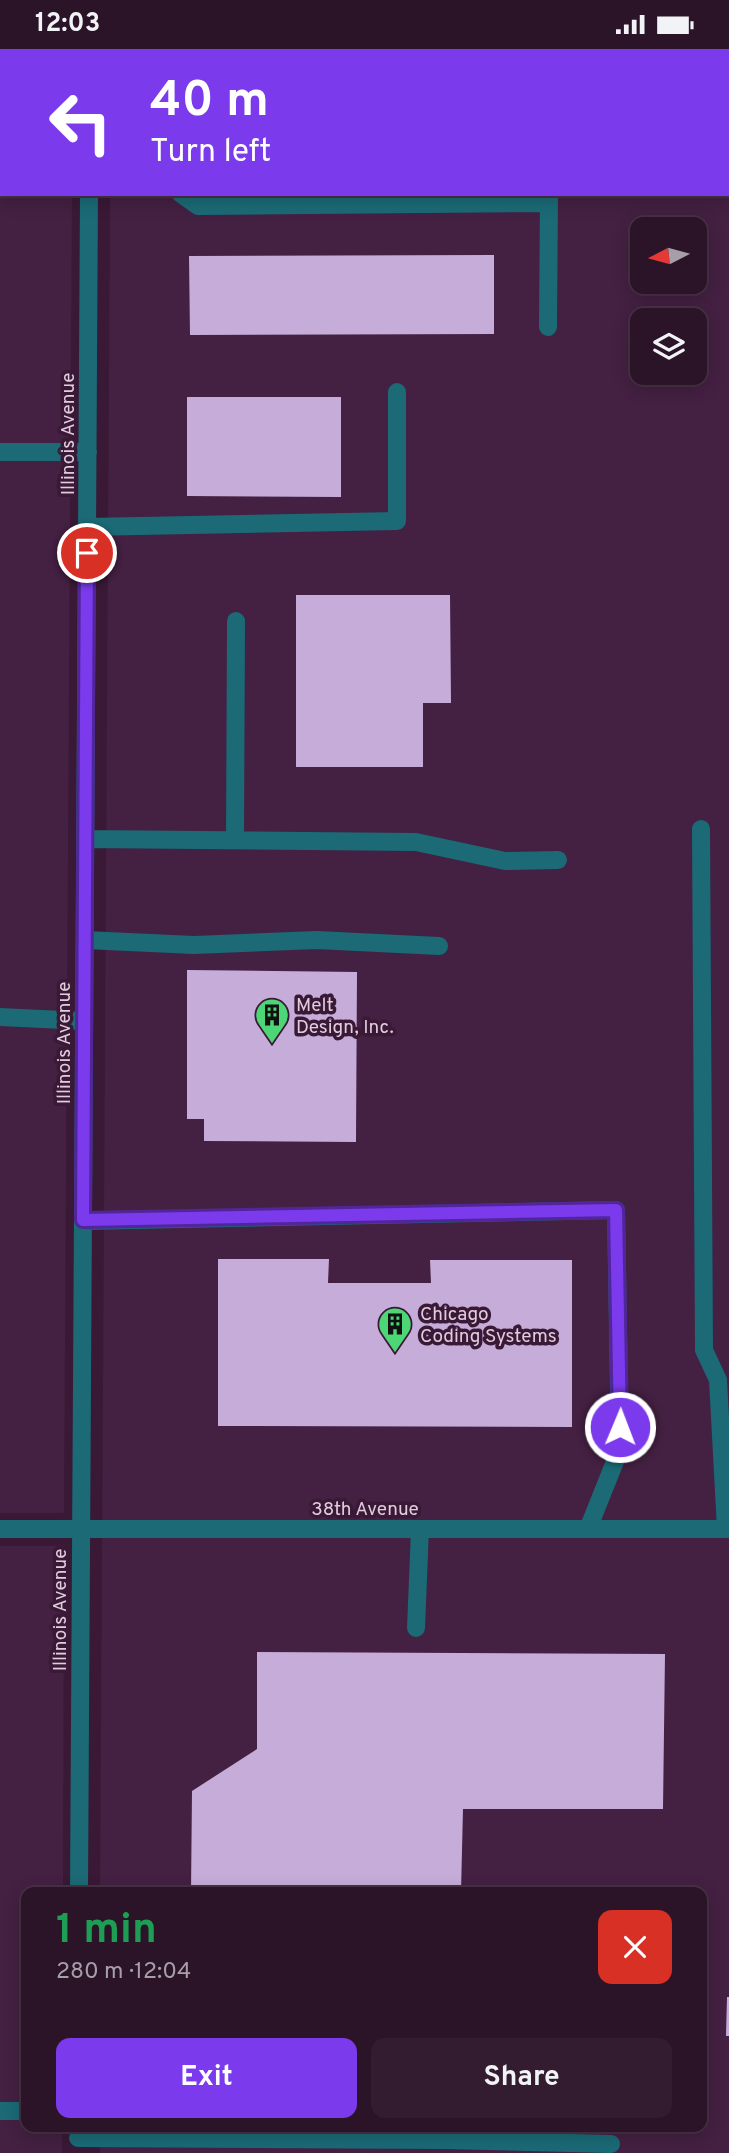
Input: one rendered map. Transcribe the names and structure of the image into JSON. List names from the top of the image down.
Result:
{
  "streets": {
    "street": ["Illinois Avenue", "38th Avenue"]
  },
  "crossings": [
    ["Illinois Avenue", "38th Avenue"]
  ],
  "places": {
    "building": ["Melt Design, Inc.", "Chicago Coding Systems"]
  },
  "north": "left",
  "page": {
    "status": "12:03",
    "turn": ["40 m", "Turn left"],
    "heading": ["1 min", "280 m · 12:04"],
    "buttons": ["Exit", "Share"]
  }
}
